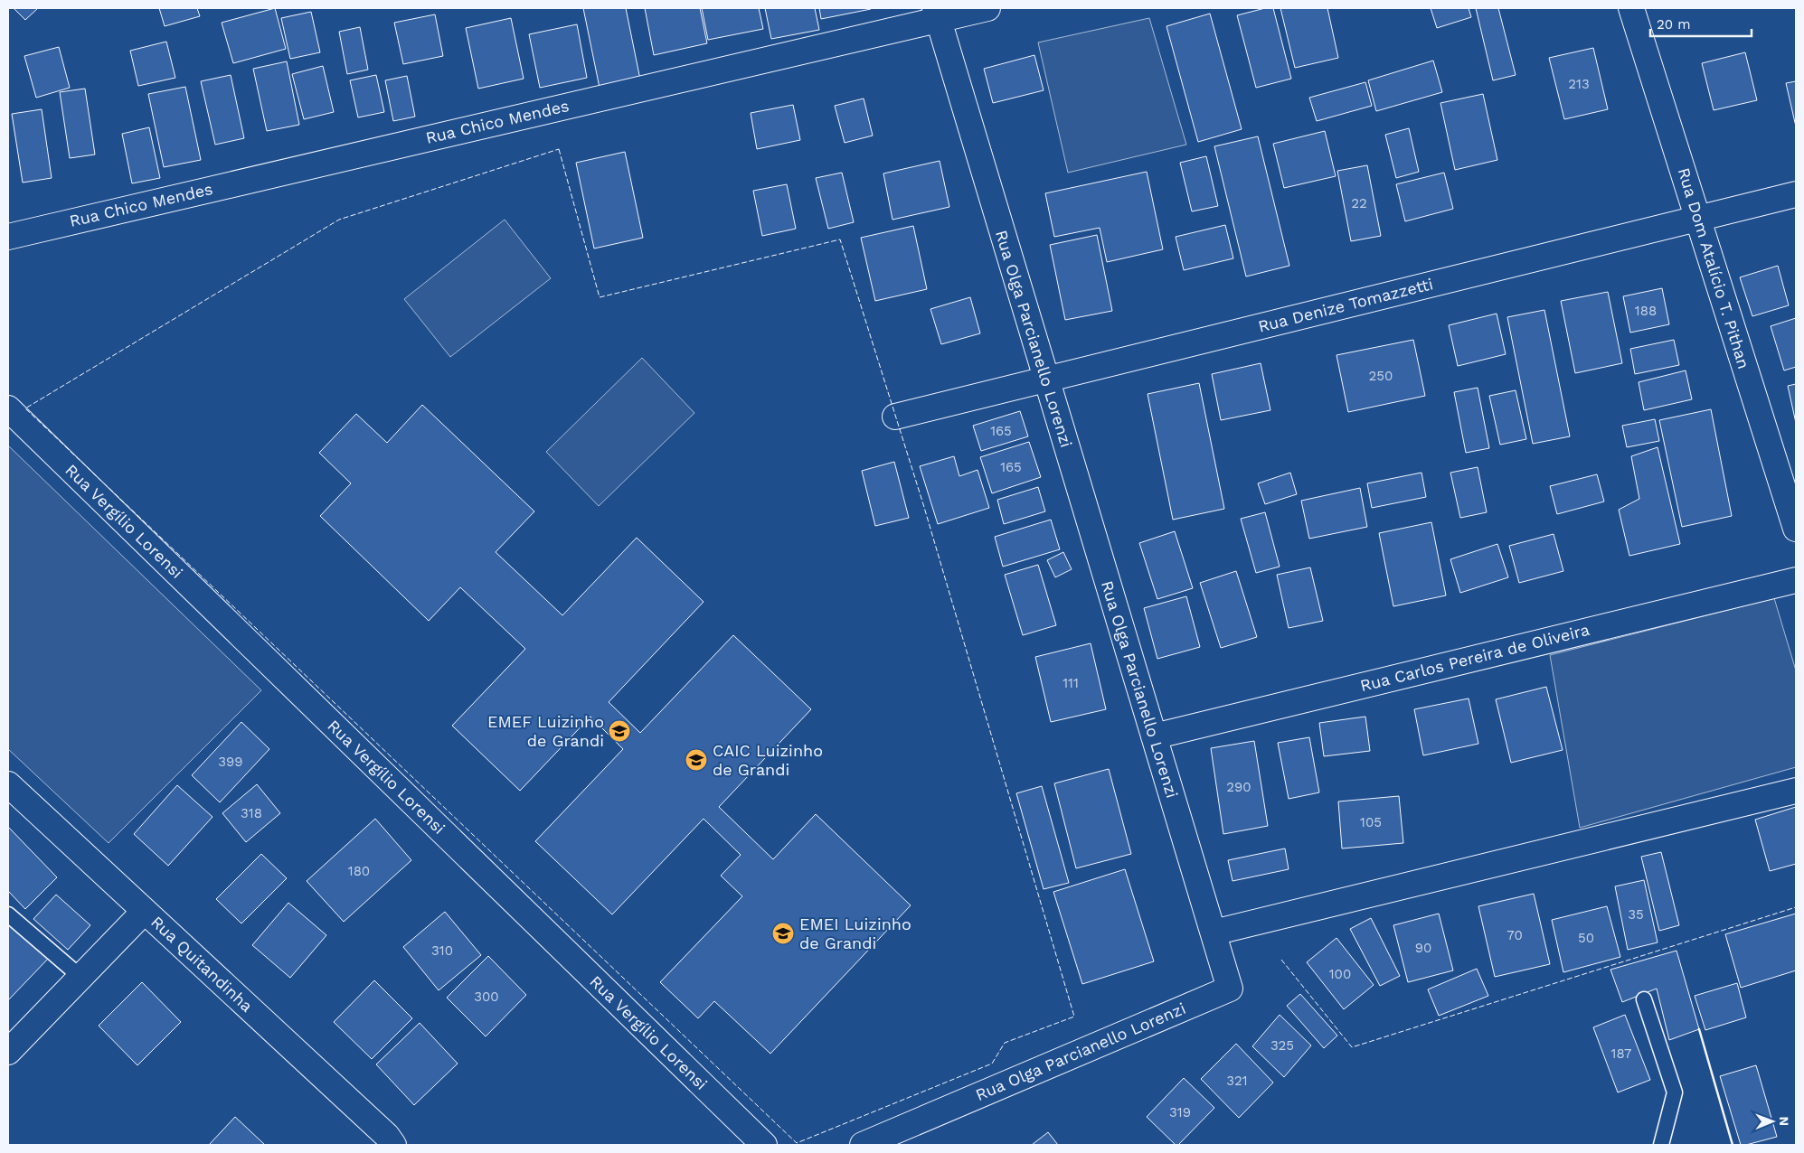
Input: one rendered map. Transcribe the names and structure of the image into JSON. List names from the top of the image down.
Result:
{
  "streets": {
    "street": [
      "Rua Chico Mendes",
      "Rua Dom Atalício T. Pithan",
      "Rua Denize Tomazzetti",
      "Rua Olga Parcianello Lorenzi",
      "Rua Vergílio Lorensi",
      "Rua Carlos Pereira de Oliveira",
      "Rua Quitandinha"
    ]
  },
  "crossings": [
    ["Rua Chico Mendes", "Rua Olga Parcianello Lorenzi"],
    ["Rua Dom Atalício T. Pithan", "Rua Denize Tomazzetti"],
    ["Rua Denize Tomazzetti", "Rua Olga Parcianello Lorenzi"],
    ["Rua Olga Parcianello Lorenzi", "Rua Carlos Pereira de Oliveira"]
  ],
  "places": {
    "school or university": ["EMEF Luizinho de Grandi", "CAIC Luizinho de Grandi", "EMEI Luizinho de Grandi"]
  },
  "house_numbers": [
    "213",
    "22",
    "188",
    "250",
    "165",
    "165",
    "111",
    "399",
    "290",
    "318",
    "105",
    "180",
    "35",
    "70",
    "50",
    "90",
    "310",
    "100",
    "300",
    "325",
    "187",
    "321",
    "319"
  ],
  "scale_bar": "20 m",
  "north": "right"
}
